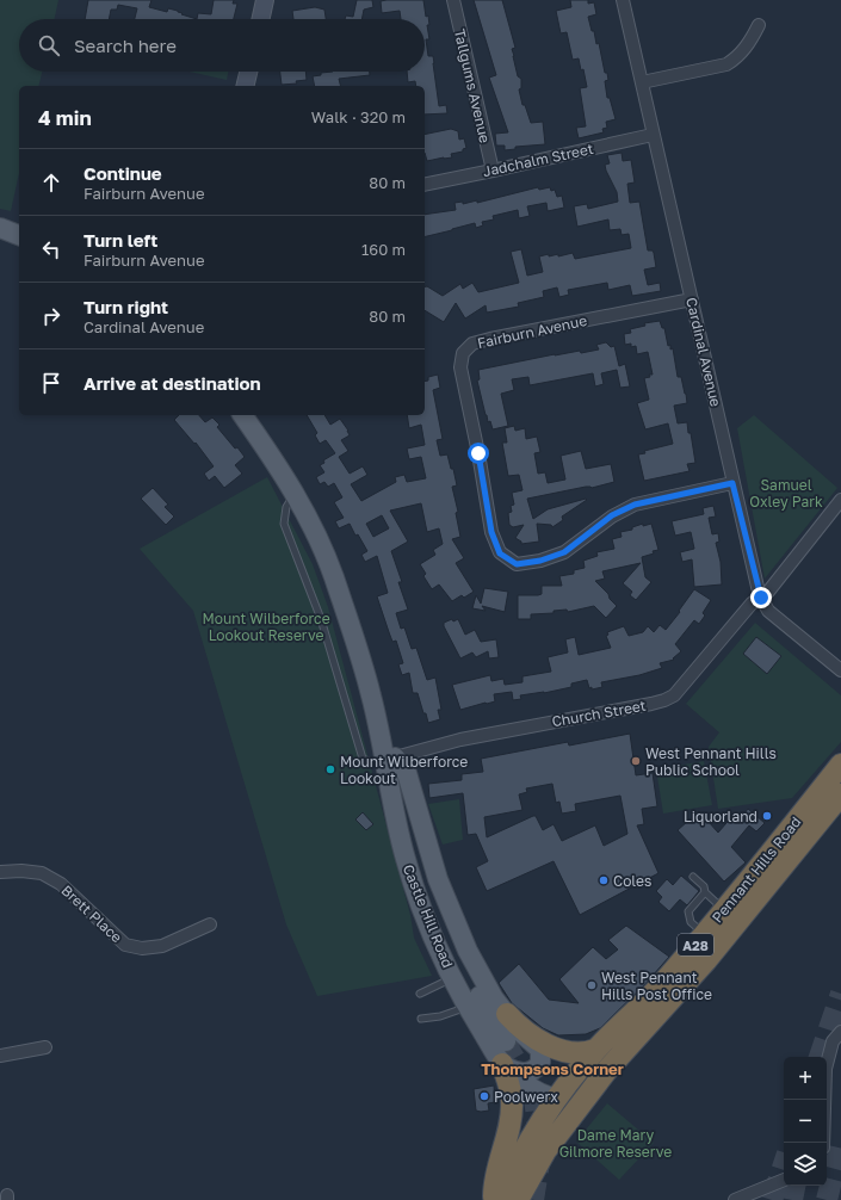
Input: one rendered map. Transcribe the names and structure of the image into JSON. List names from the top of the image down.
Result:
{
  "streets": {
    "highway": ["Pennant Hills Road", "A28"],
    "main road": ["Castle Hill Road"],
    "street": [
      "Tallgums Avenue",
      "Jadchalm Street",
      "Fairburn Avenue",
      "Cardinal Avenue",
      "Church Street",
      "Brett Place"
    ]
  },
  "crossings": [
    ["Tallgums Avenue", "Jadchalm Street"],
    ["Jadchalm Street", "Cardinal Avenue"],
    ["Fairburn Avenue", "Cardinal Avenue"],
    ["Cardinal Avenue", "Church Street"],
    ["Church Street", "Castle Hill Road"],
    ["Pennant Hills Road", "Castle Hill Road"]
  ],
  "districts": ["Thompsons Corner"],
  "parks": ["Samuel Oxley Park", "Mount Wilberforce Lookout Reserve", "Dame Mary Gilmore Reserve"],
  "places": [
    "West Pennant Hills Public School",
    "Mount Wilberforce Lookout",
    "Liquorland",
    "Coles",
    "West Pennant Hills Post Office",
    "Poolwerx"
  ],
  "page": {
    "search": "Search here",
    "heading": ["4 min", "Walk · 320 m"],
    "list": [
      ["Continue", "Fairburn Avenue", "80 m"],
      ["Turn left", "Fairburn Avenue", "160 m"],
      ["Turn right", "Cardinal Avenue", "80 m"],
      "Arrive at destination"
    ],
    "map_buttons": ["+", "−"]
  }
}
